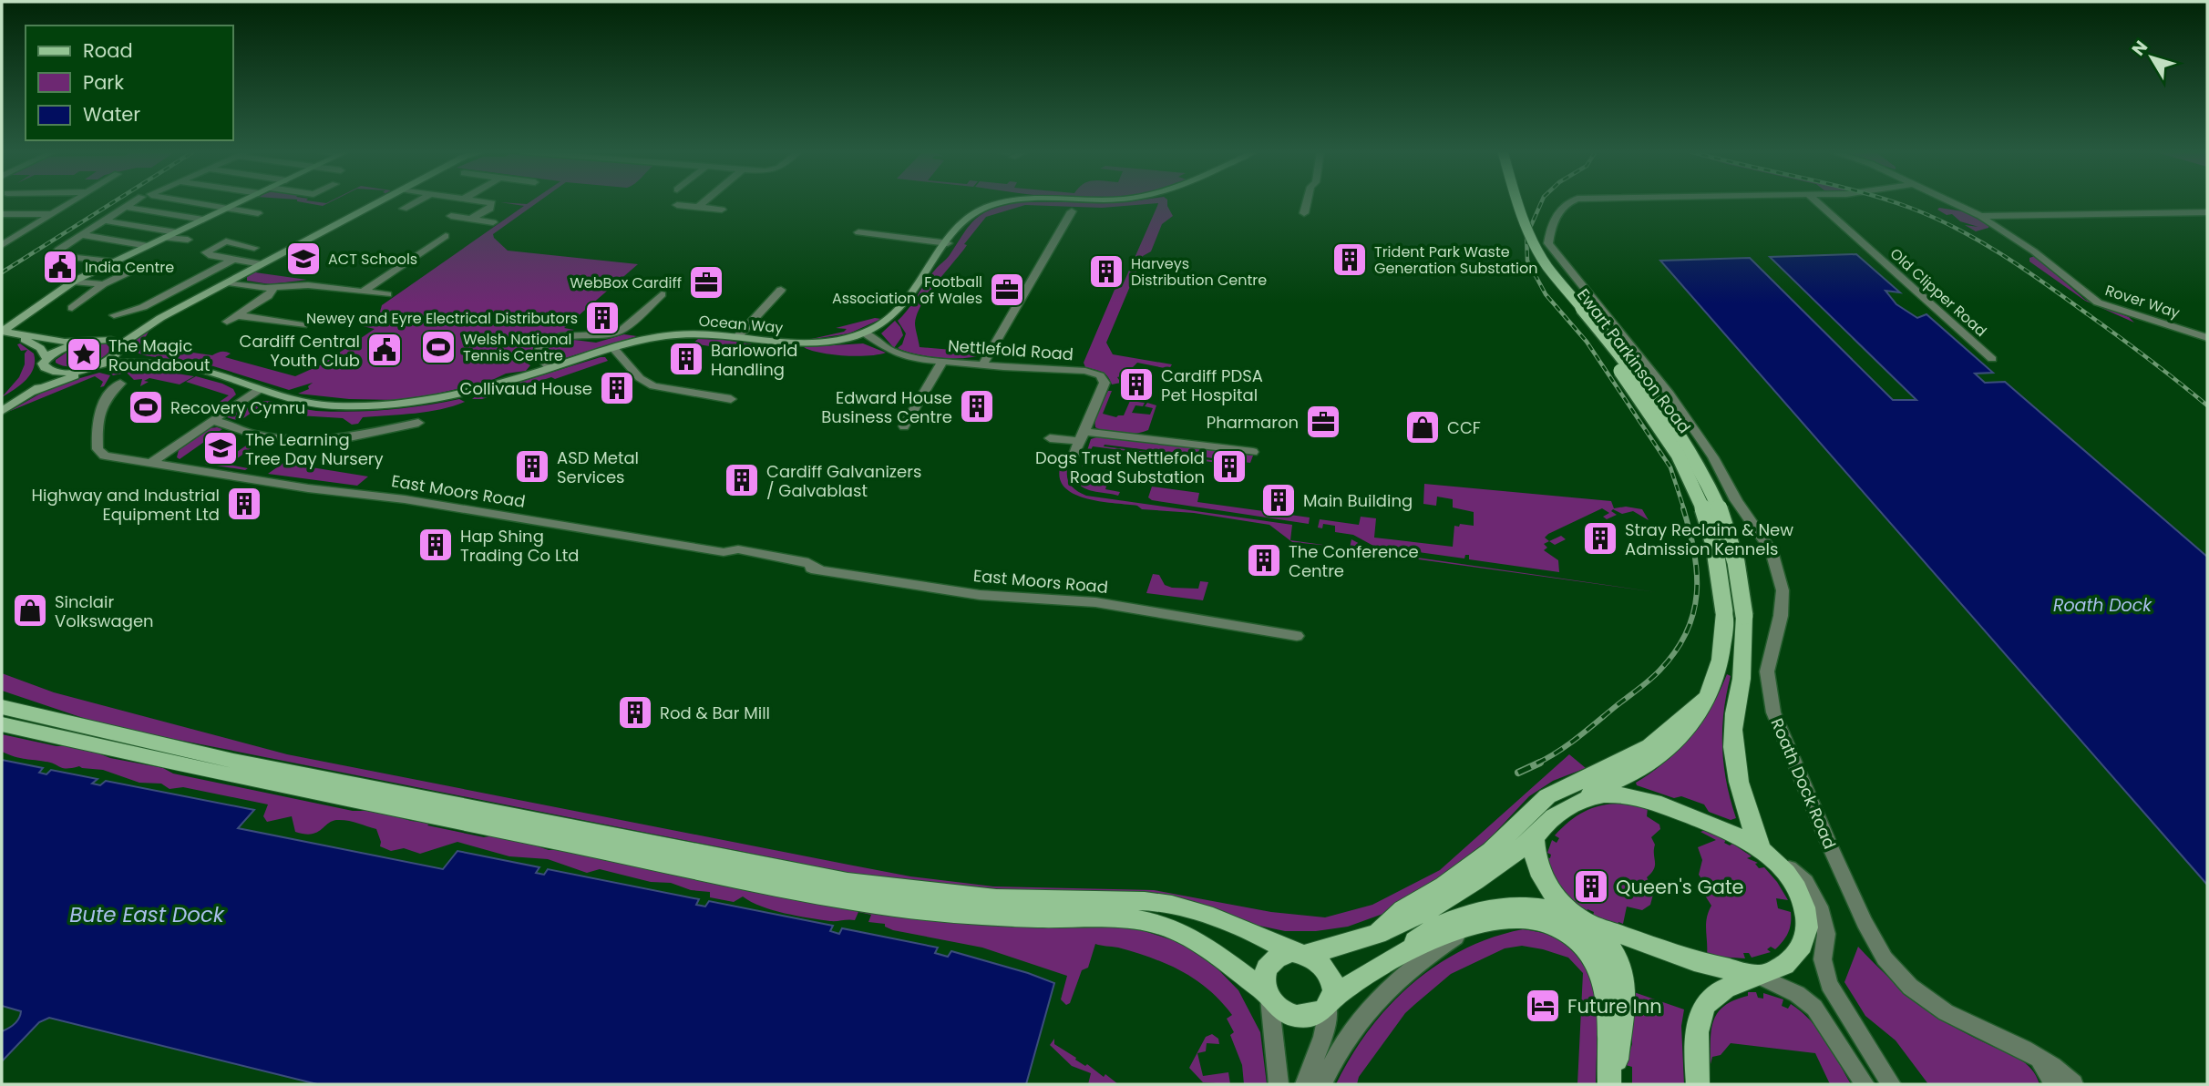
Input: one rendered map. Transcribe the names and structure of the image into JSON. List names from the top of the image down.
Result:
{
  "streets": {
    "main road": ["Ewart Parkinson Road"],
    "street": [
      "Old Clipper Road",
      "Rover Way",
      "Ocean Way",
      "Nettlefold Road",
      "East Moors Road",
      "Roath Dock Road"
    ]
  },
  "crossings": [
    ["Ocean Way", "Nettlefold Road"]
  ],
  "water": ["Roath Dock", "Bute East Dock"],
  "places": {
    "school or university": ["ACT Schools", "The Learning Tree Day Nursery"],
    "building": [
      "Trident Park Waste Generation Substation",
      "Harveys Distribution Centre",
      "Newey and Eyre Electrical Distributors",
      "Barloworld Handling",
      "Cardiff PDSA Pet Hospital",
      "Collivaud House",
      "Edward House Business Centre",
      "ASD Metal Services",
      "Dogs Trust Nettlefold Road Substation",
      "Cardiff Galvanizers / Galvablast",
      "Main Building",
      "Highway and Industrial Equipment Ltd",
      "Stray Reclaim & New Admission Kennels",
      "Hap Shing Trading Co Ltd",
      "The Conference Centre",
      "Rod & Bar Mill",
      "Queen's Gate"
    ],
    "public building": ["India Centre", "Cardiff Central Youth Club"],
    "office": ["WebBox Cardiff", "Football Association of Wales", "Pharmaron"],
    "sports": ["Welsh National Tennis Centre", "Recovery Cymru"],
    "place": ["The Magic Roundabout"],
    "shop": ["CCF", "Sinclair Volkswagen"],
    "hotel": ["Future Inn"]
  },
  "legend": ["Road", "Park", "Water"],
  "north": "top left"
}
